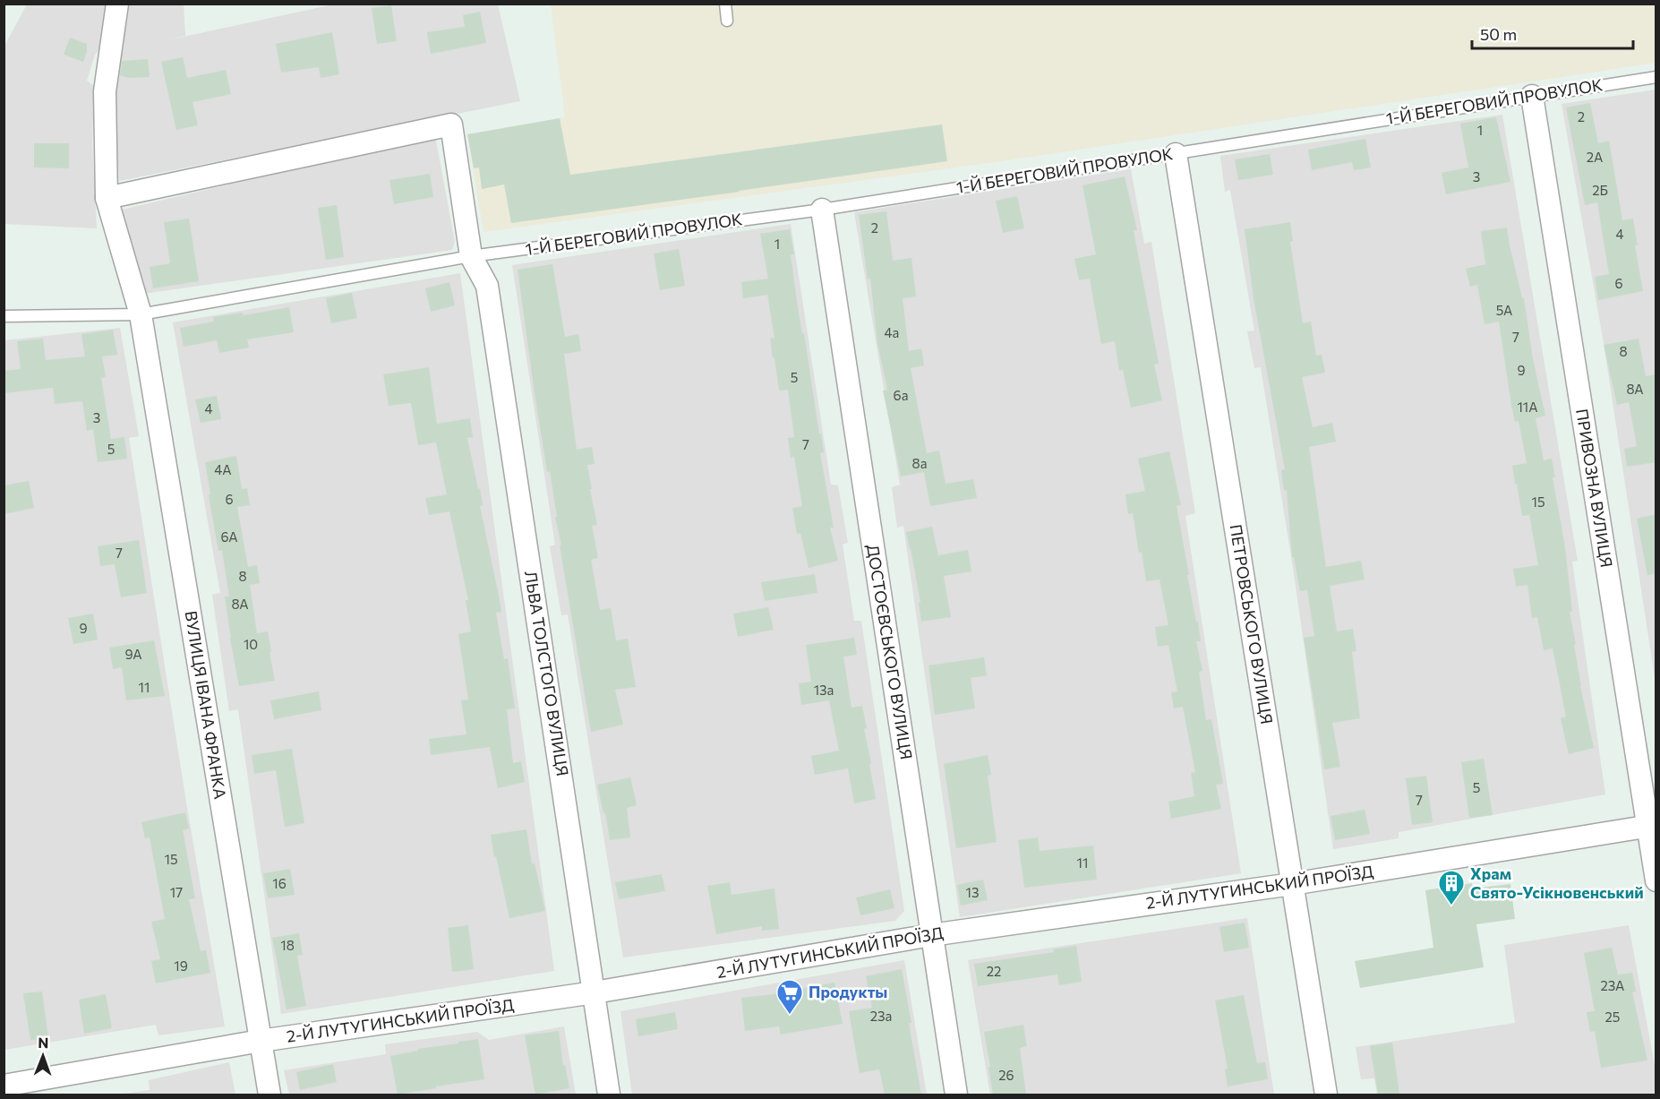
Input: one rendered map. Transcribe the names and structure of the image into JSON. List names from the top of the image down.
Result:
{
  "streets": {
    "street": [
      "ПРИВОЗНА ВУЛИЦЯ",
      "ПЕТРОВСЬКОГО ВУЛИЦЯ",
      "ДОСТОЄВСЬКОГО ВУЛИЦЯ",
      "ЛЬВА ТОЛСТОГО ВУЛИЦЯ",
      "ВУЛИЦЯ ІВАНА ФРАНКА",
      "2-Й ЛУТУГИНСЬКИЙ ПРОЇЗД"
    ],
    "lane": ["1-Й БЕРЕГОВИЙ ПРОВУЛОК"]
  },
  "crossings": [
    ["1-Й БЕРЕГОВИЙ ПРОВУЛОК", "ПРИВОЗНА ВУЛИЦЯ"],
    ["1-Й БЕРЕГОВИЙ ПРОВУЛОК", "ПЕТРОВСЬКОГО ВУЛИЦЯ"],
    ["1-Й БЕРЕГОВИЙ ПРОВУЛОК", "ДОСТОЄВСЬКОГО ВУЛИЦЯ"],
    ["1-Й БЕРЕГОВИЙ ПРОВУЛОК", "ЛЬВА ТОЛСТОГО ВУЛИЦЯ"],
    ["1-Й БЕРЕГОВИЙ ПРОВУЛОК", "ВУЛИЦЯ ІВАНА ФРАНКА"],
    ["ПРИВОЗНА ВУЛИЦЯ", "2-Й ЛУТУГИНСЬКИЙ ПРОЇЗД"],
    ["ПЕТРОВСЬКОГО ВУЛИЦЯ", "2-Й ЛУТУГИНСЬКИЙ ПРОЇЗД"],
    ["ДОСТОЄВСЬКОГО ВУЛИЦЯ", "2-Й ЛУТУГИНСЬКИЙ ПРОЇЗД"],
    ["ЛЬВА ТОЛСТОГО ВУЛИЦЯ", "2-Й ЛУТУГИНСЬКИЙ ПРОЇЗД"],
    ["ВУЛИЦЯ ІВАНА ФРАНКА", "2-Й ЛУТУГИНСЬКИЙ ПРОЇЗД"]
  ],
  "places": {
    "building": ["Храм Свято-Усікновенський"],
    "supermarket": ["Продукты"]
  },
  "house_numbers": [
    "2",
    "1",
    "2А",
    "3",
    "2Б",
    "2",
    "4",
    "1",
    "6",
    "5А",
    "4а",
    "7",
    "8",
    "9",
    "5",
    "8А",
    "6а",
    "11А",
    "4",
    "3",
    "7",
    "5",
    "8а",
    "4А",
    "6",
    "15",
    "6А",
    "7",
    "8",
    "8А",
    "9",
    "10",
    "9А",
    "11",
    "13а",
    "5",
    "7",
    "15",
    "11",
    "16",
    "17",
    "13",
    "18",
    "19",
    "22",
    "23А",
    "23а",
    "25",
    "26"
  ],
  "scale_bar": "50 m",
  "north": "top"
}
